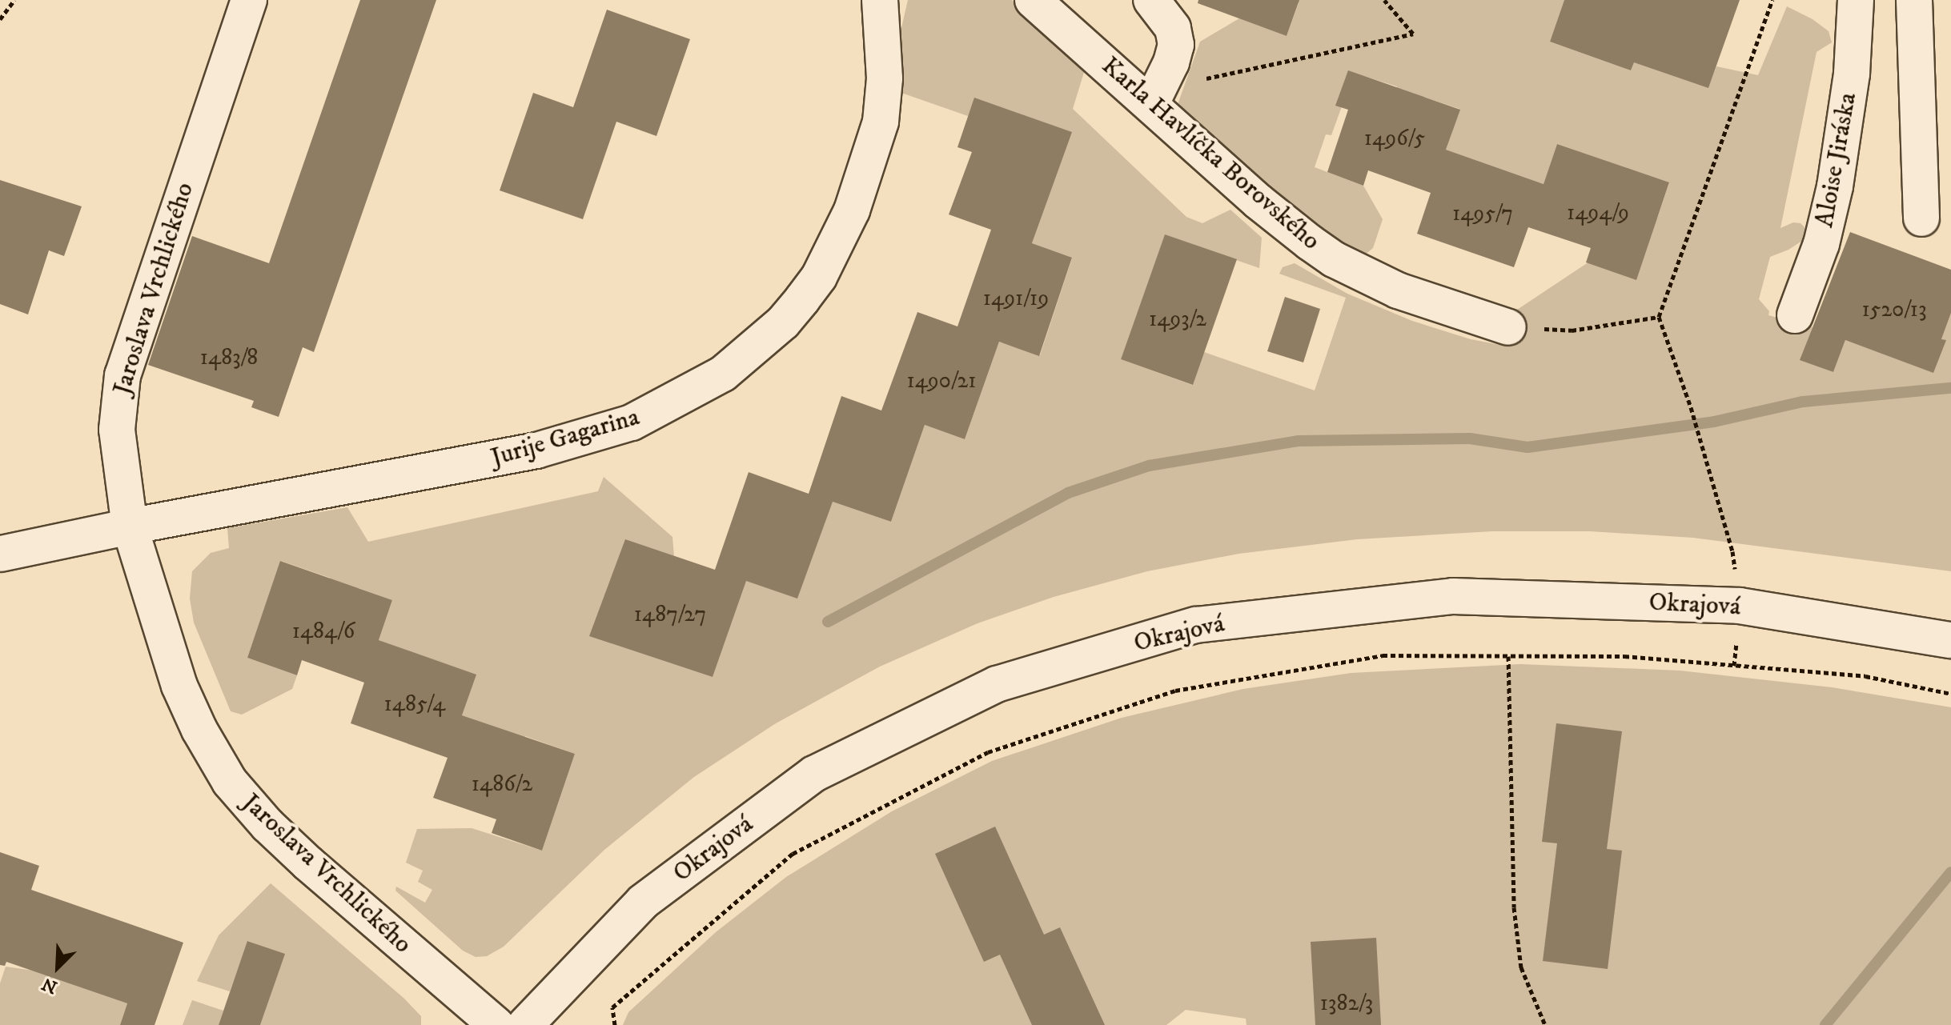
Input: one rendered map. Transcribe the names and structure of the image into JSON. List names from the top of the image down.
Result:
{
  "streets": {
    "street": [
      "Karla Havlíčka Borovského",
      "Aloise Jiráska",
      "Jaroslava Vrchlického",
      "Jurije Gagarina",
      "Okrajová"
    ]
  },
  "crossings": [
    ["Jaroslava Vrchlického", "Jurije Gagarina"]
  ],
  "house_numbers": [
    "1496/5",
    "1494/9",
    "1495/7",
    "1491/19",
    "1520/13",
    "1493/2",
    "1483/8",
    "1490/21",
    "1487/27",
    "1484/6",
    "1485/4",
    "1486/2",
    "1382/3"
  ],
  "north": "bottom left"
}
